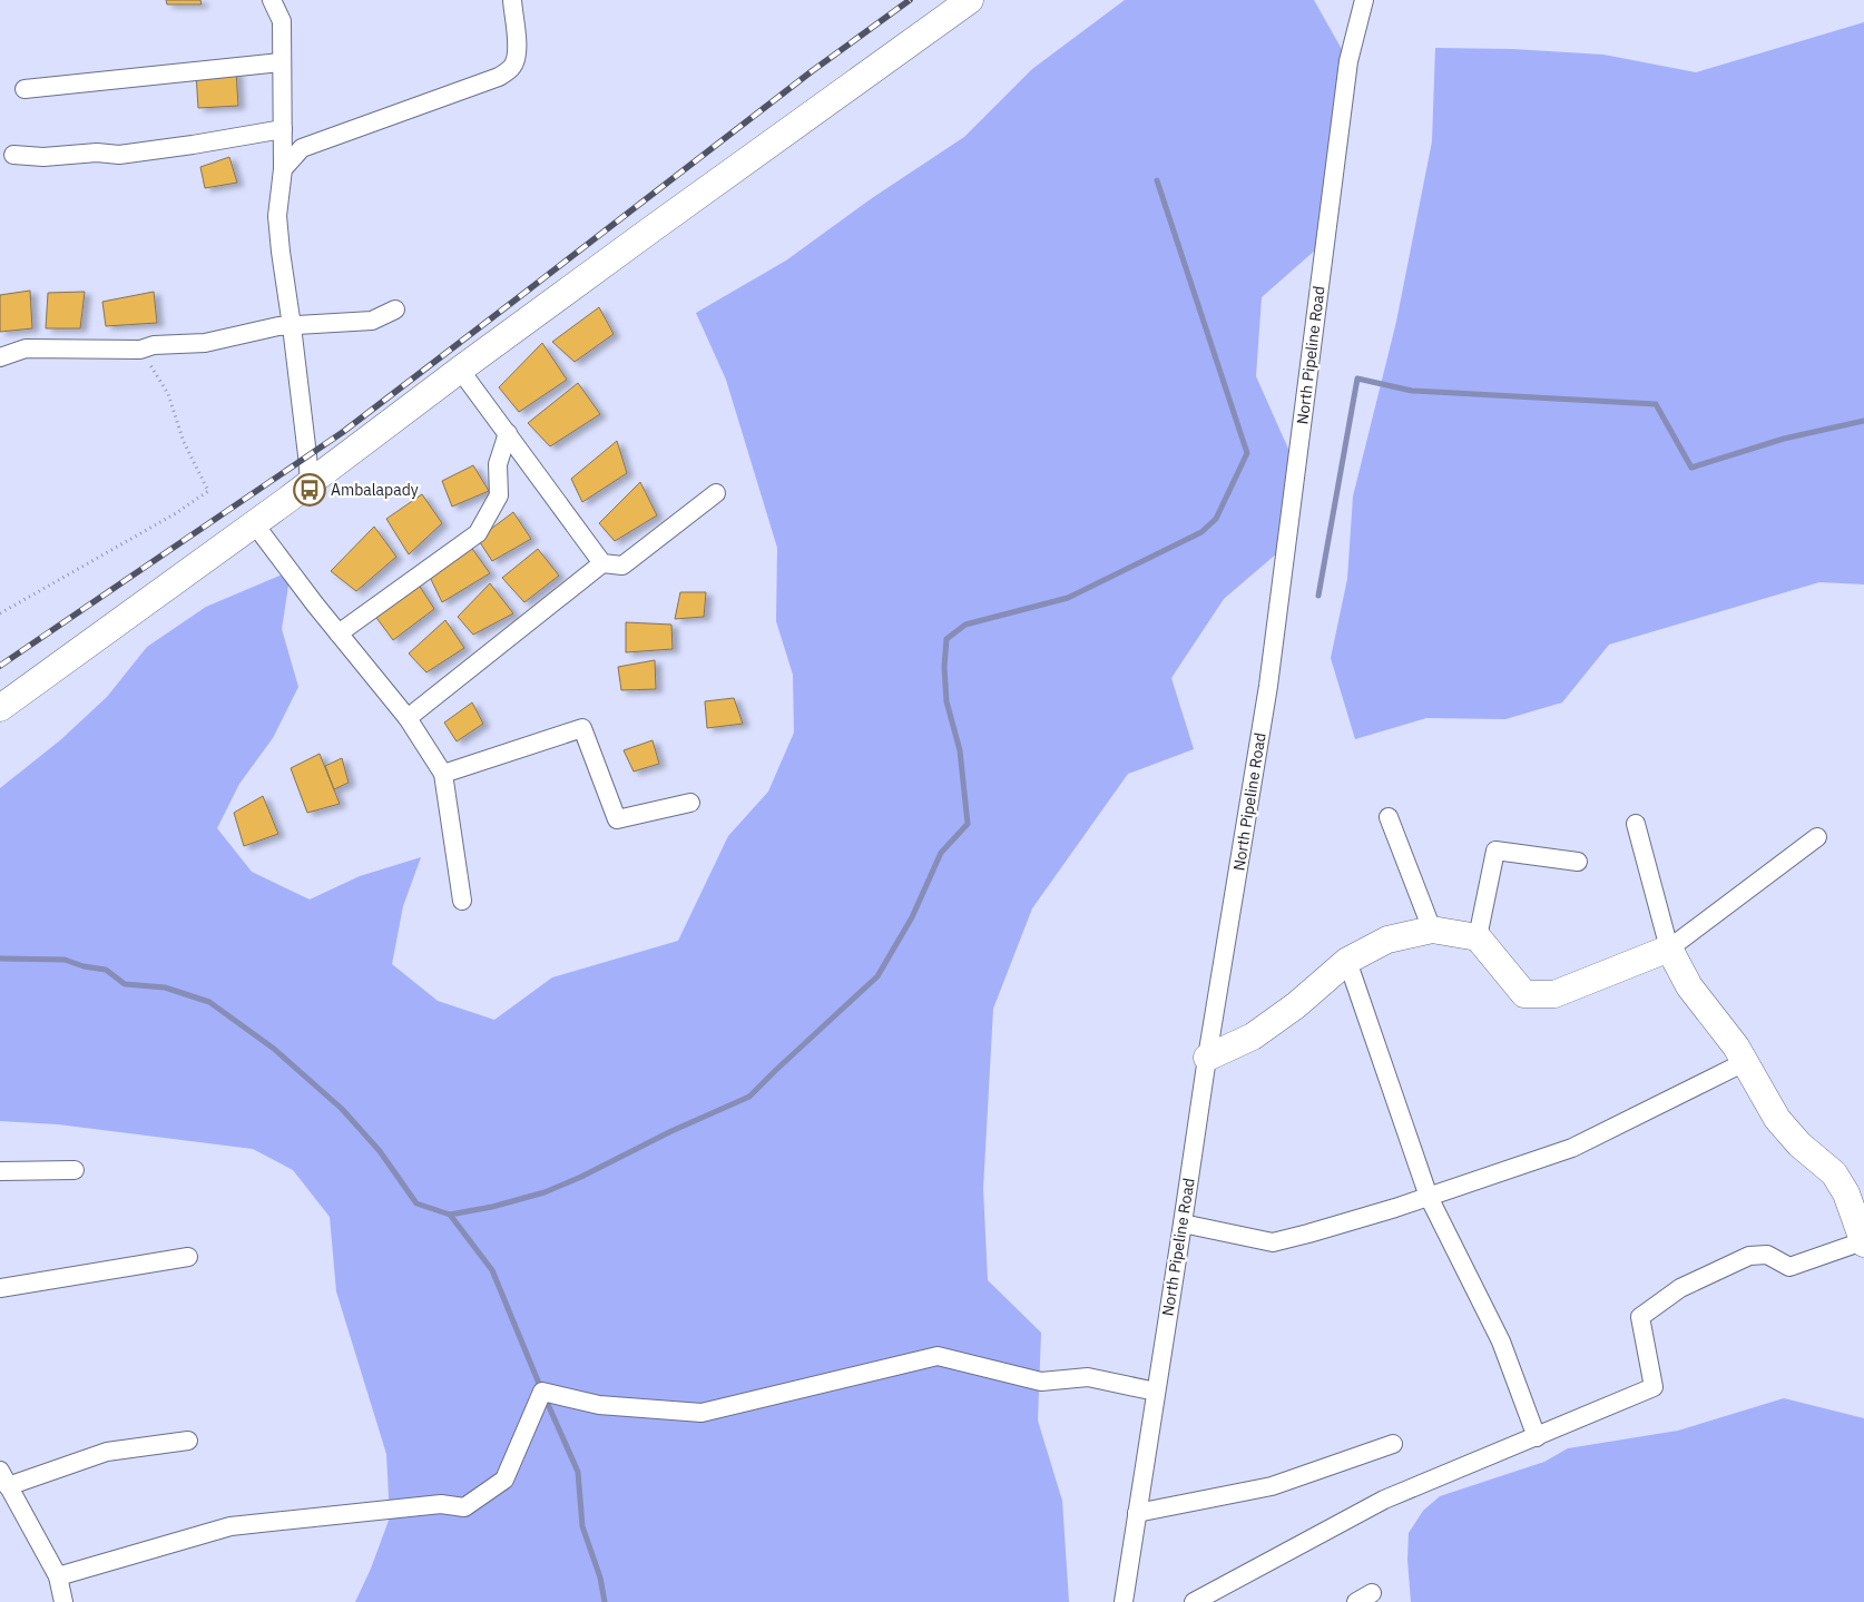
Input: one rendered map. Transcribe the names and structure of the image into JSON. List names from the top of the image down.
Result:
{
  "streets": {
    "street": ["North Pipeline Road"]
  },
  "places": {
    "bus stop": ["Ambalapady"]
  }
}
